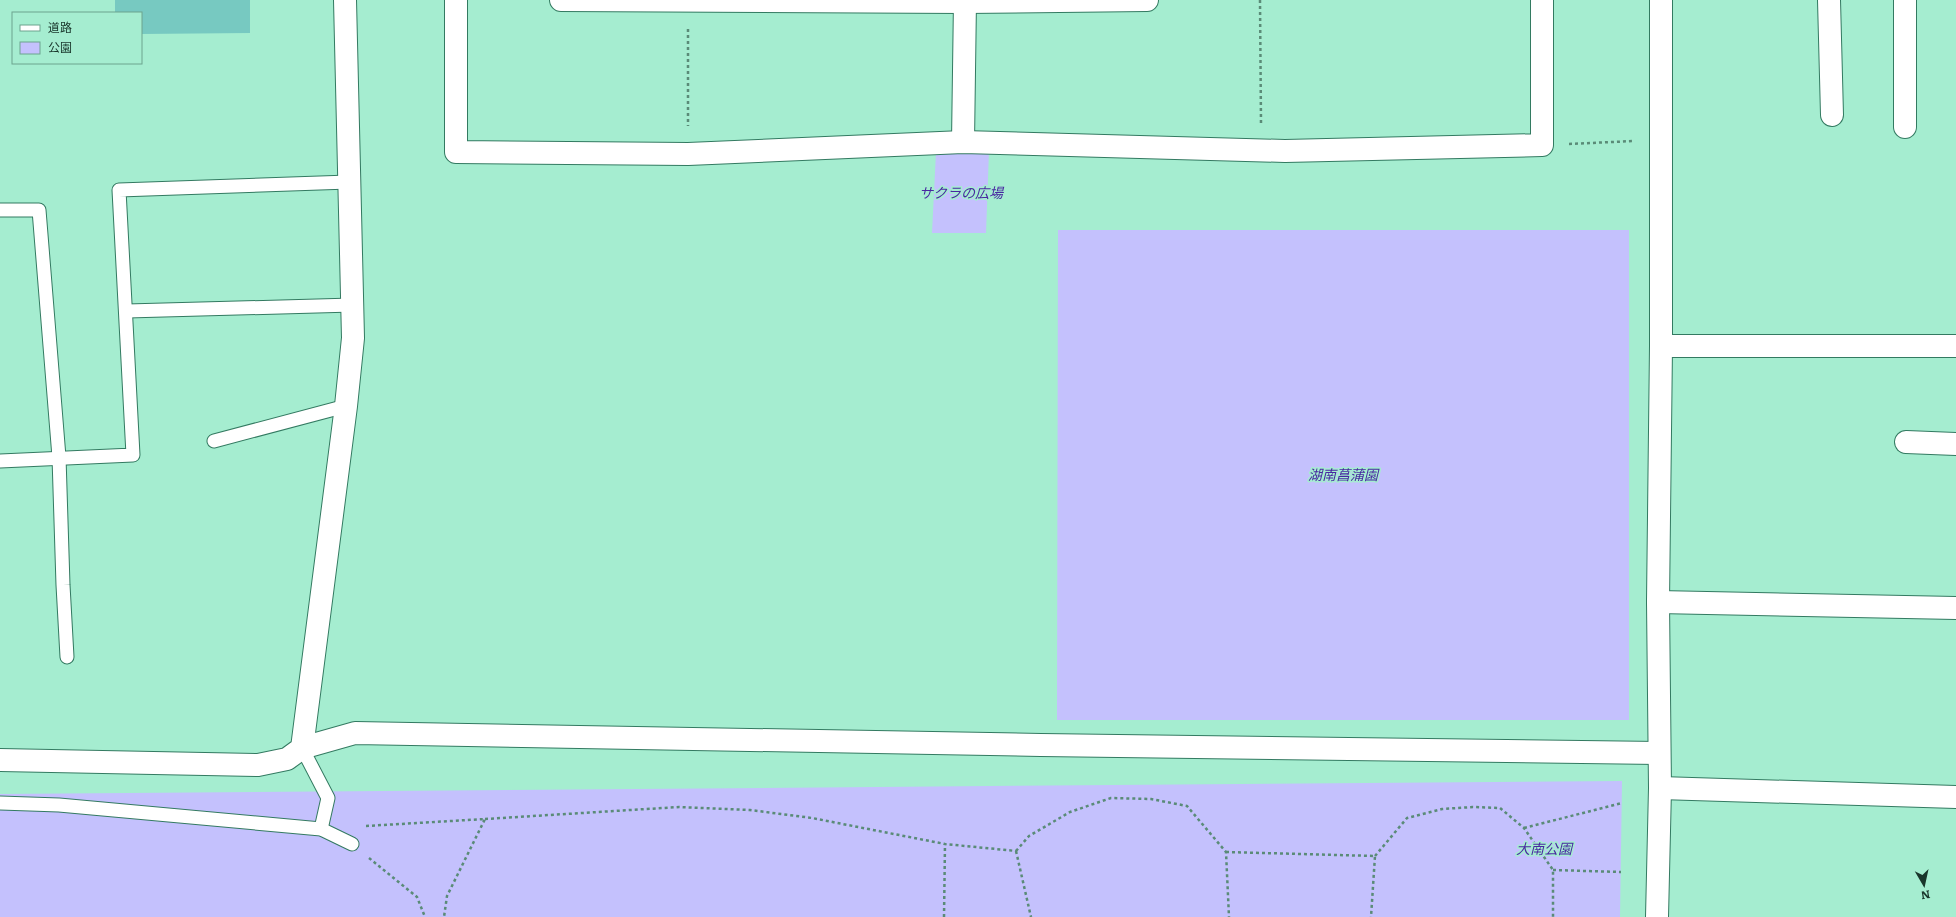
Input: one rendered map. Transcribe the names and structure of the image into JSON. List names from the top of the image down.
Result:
{
  "parks": ["サクラの広場", "湖南菖蒲園", "大南公園"],
  "legend": ["道路", "公園"],
  "north": "bottom"
}
